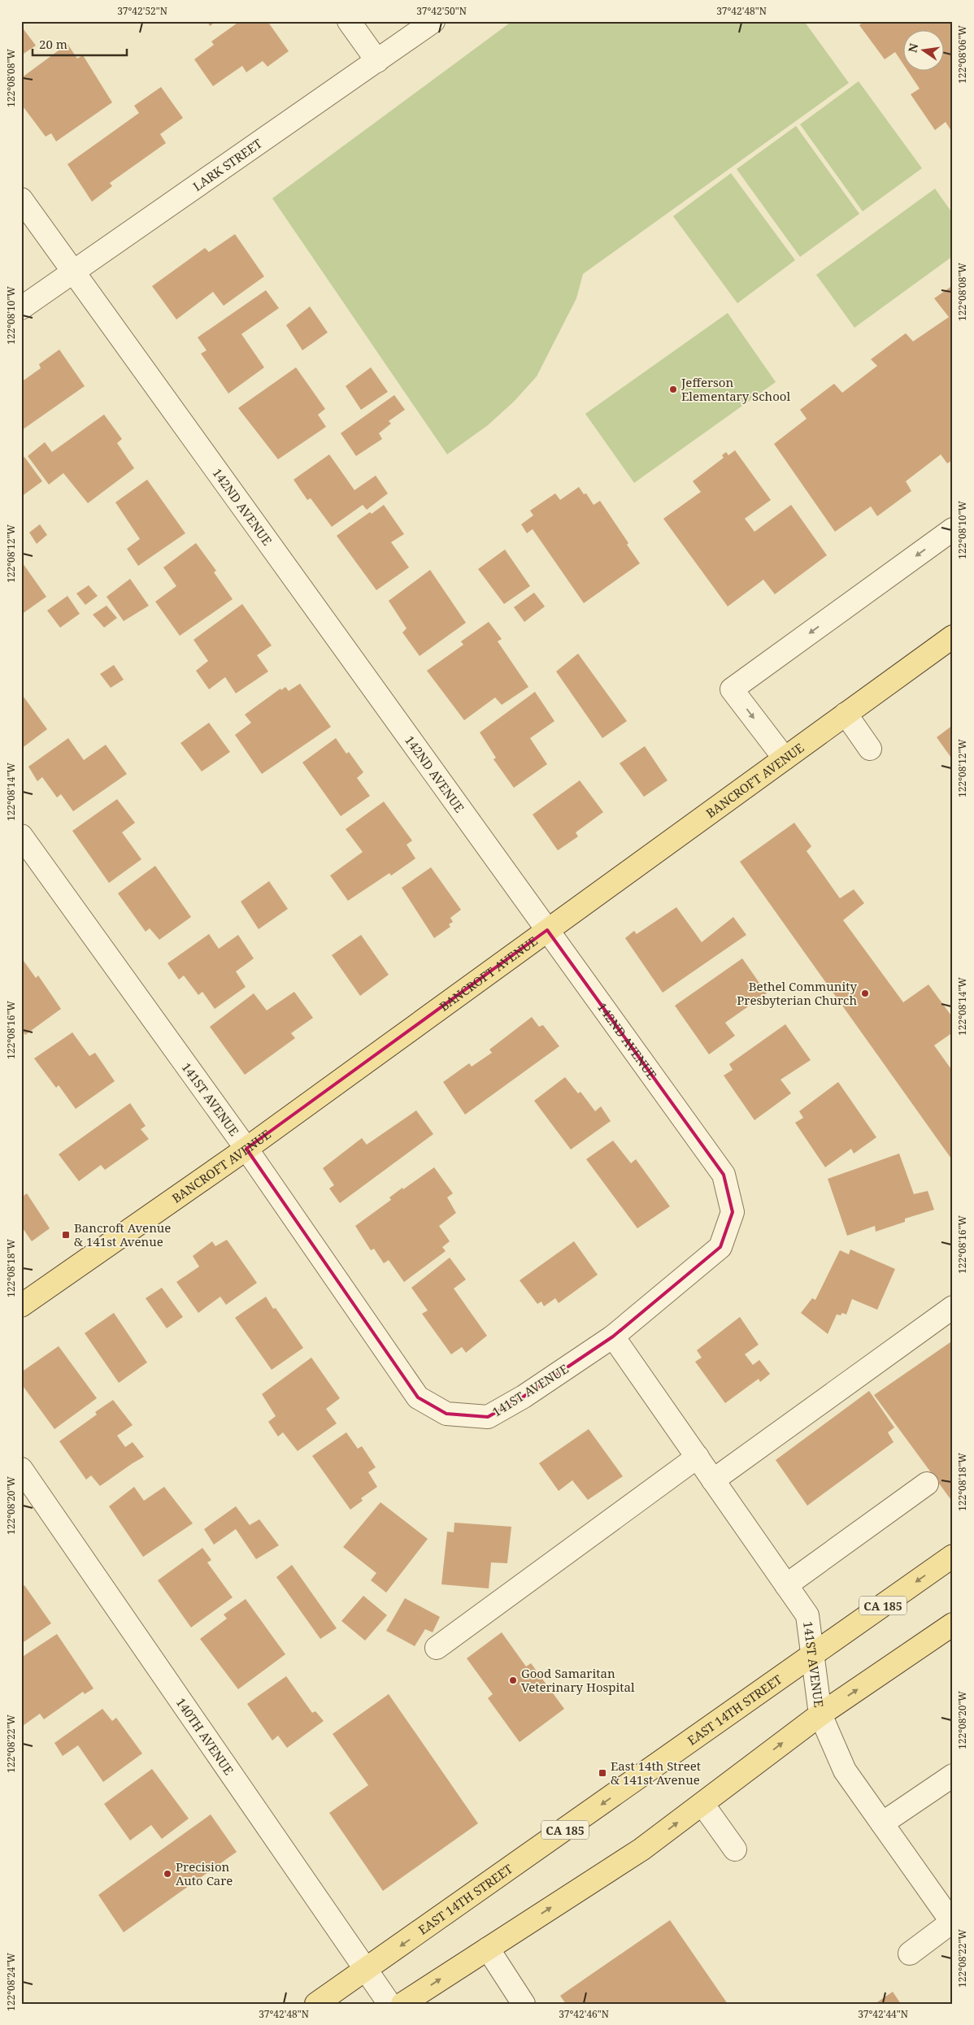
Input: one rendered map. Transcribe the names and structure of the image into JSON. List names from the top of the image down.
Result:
{
  "streets": {
    "main road": ["BANCROFT AVENUE", "CA 185", "EAST 14TH STREET"],
    "street": [
      "LARK STREET",
      "142ND AVENUE",
      "141ST AVENUE",
      "140TH AVENUE"
    ]
  },
  "crossings": [
    ["LARK STREET", "142ND AVENUE"],
    ["142ND AVENUE", "BANCROFT AVENUE"],
    ["142ND AVENUE", "141ST AVENUE"],
    ["BANCROFT AVENUE", "141ST AVENUE"],
    ["141ST AVENUE", "EAST 14TH STREET"],
    ["EAST 14TH STREET", "140TH AVENUE"]
  ],
  "places": {
    "other": [
      "Jefferson Elementary School",
      "Bethel Community Presbyterian Church",
      "Good Samaritan Veterinary Hospital",
      "Precision Auto Care"
    ],
    "transit": ["Bancroft Avenue & 141st Avenue", "East 14th Street & 141st Avenue"]
  },
  "scale_bar": "20 m",
  "north": "left",
  "coordinates": [
    "37°42'52\"N",
    "37°42'50\"N",
    "37°42'48\"N",
    "122°08'06\"W",
    "122°08'08\"W",
    "122°08'10\"W",
    "122°08'12\"W",
    "122°08'14\"W",
    "122°08'16\"W",
    "122°08'18\"W",
    "122°08'20\"W",
    "122°08'22\"W",
    "122°08'24\"W",
    "37°42'46\"N",
    "37°42'44\"N"
  ]
}
